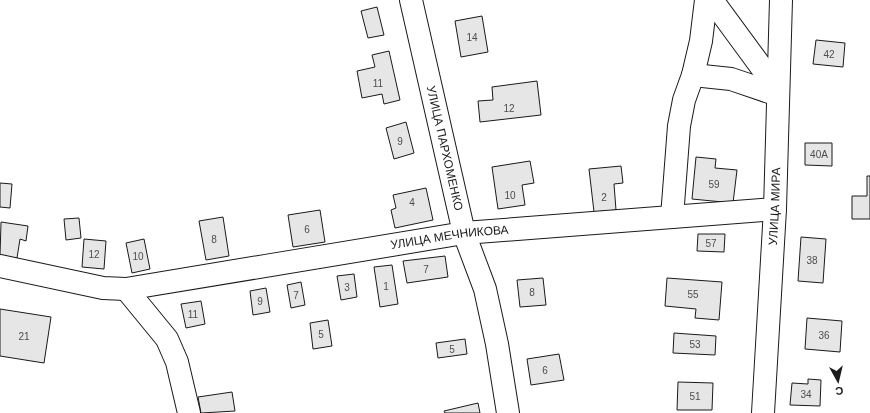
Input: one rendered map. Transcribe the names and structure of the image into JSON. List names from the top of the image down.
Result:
{
  "streets": {
    "street": ["УЛИЦА ПАРХОМЕНКО", "УЛИЦА МИРА", "УЛИЦА МЕЧНИКОВА"]
  },
  "crossings": [
    ["УЛИЦА ПАРХОМЕНКО", "УЛИЦА МЕЧНИКОВА"],
    ["УЛИЦА МИРА", "УЛИЦА МЕЧНИКОВА"]
  ],
  "house_numbers": [
    "14",
    "42",
    "11",
    "12",
    "9",
    "40А",
    "59",
    "10",
    "2",
    "4",
    "6",
    "8",
    "57",
    "12",
    "10",
    "38",
    "7",
    "1",
    "3",
    "8",
    "55",
    "7",
    "9",
    "11",
    "5",
    "36",
    "21",
    "53",
    "5",
    "6",
    "34",
    "51"
  ],
  "north": "bottom"
}
